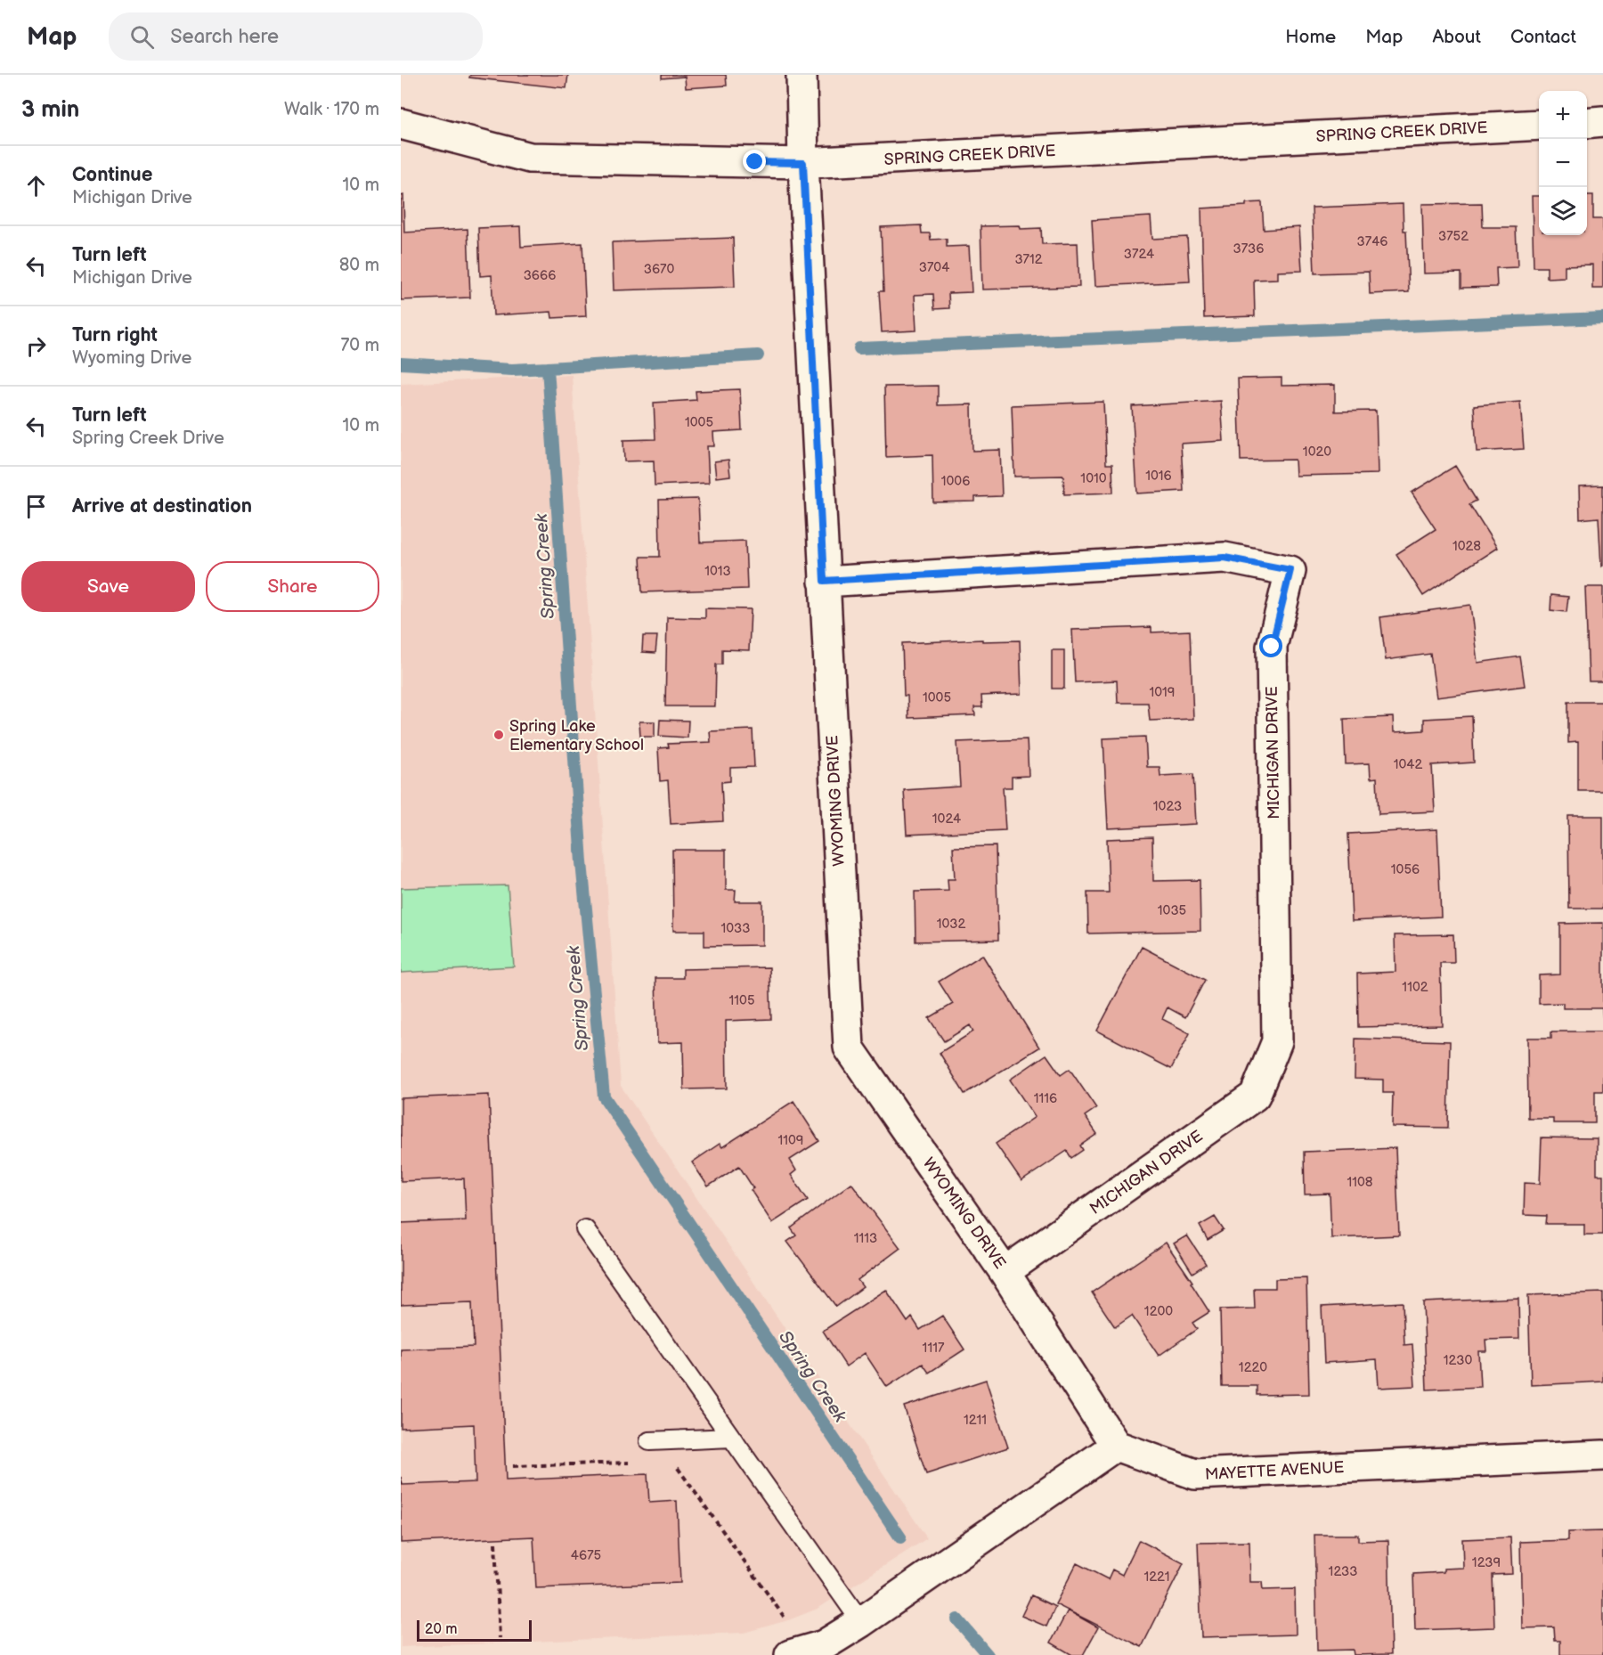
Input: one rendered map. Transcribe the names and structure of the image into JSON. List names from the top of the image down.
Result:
{
  "streets": {
    "street": [
      "SPRING CREEK DRIVE",
      "MICHIGAN DRIVE",
      "WYOMING DRIVE",
      "MAYETTE AVENUE"
    ]
  },
  "crossings": [
    ["SPRING CREEK DRIVE", "WYOMING DRIVE"],
    ["MICHIGAN DRIVE", "WYOMING DRIVE"],
    ["WYOMING DRIVE", "MAYETTE AVENUE"]
  ],
  "water": ["Spring Creek"],
  "places": ["Spring Lake Elementary School"],
  "house_numbers": [
    "3752",
    "3746",
    "3736",
    "3724",
    "3712",
    "3704",
    "3670",
    "3666",
    "1005",
    "1020",
    "1016",
    "1010",
    "1006",
    "1028",
    "1013",
    "1019",
    "1005",
    "1042",
    "1023",
    "1024",
    "1056",
    "1035",
    "1032",
    "1033",
    "1102",
    "1105",
    "1116",
    "1109",
    "1108",
    "1113",
    "1200",
    "1117",
    "1230",
    "1220",
    "1211",
    "4675",
    "1239",
    "1233",
    "1221"
  ],
  "scale_bar": "20 m",
  "page": {
    "header": "Map",
    "search": "Search here",
    "nav": [
      "Home",
      "Map",
      "About",
      "Contact"
    ],
    "heading": ["3 min", "Walk · 170 m"],
    "map_buttons": ["+", "−"],
    "list": [
      ["Continue", "Michigan Drive", "10 m"],
      ["Turn left", "Michigan Drive", "80 m"],
      ["Turn right", "Wyoming Drive", "70 m"],
      ["Turn left", "Spring Creek Drive", "10 m"],
      "Arrive at destination"
    ],
    "buttons": ["Save", "Share"],
    "scale": "20 m"
  }
}
